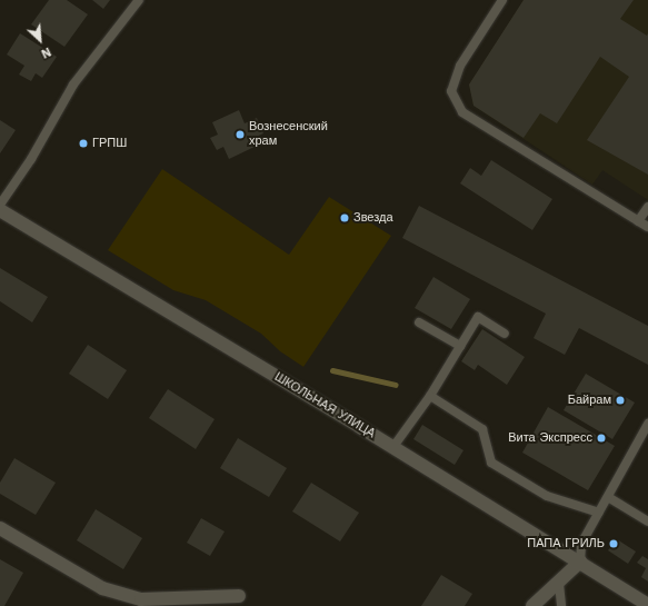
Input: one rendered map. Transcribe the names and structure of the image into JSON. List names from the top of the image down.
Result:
{
  "streets": {
    "street": ["ШКОЛЬНАЯ УЛИЦА"]
  },
  "places": [
    "Вознесенский храм",
    "ГРПШ",
    "Звезда",
    "Байрам",
    "Вита Экспресс",
    "ПАПА ГРИЛЬ"
  ],
  "north": "bottom right"
}
